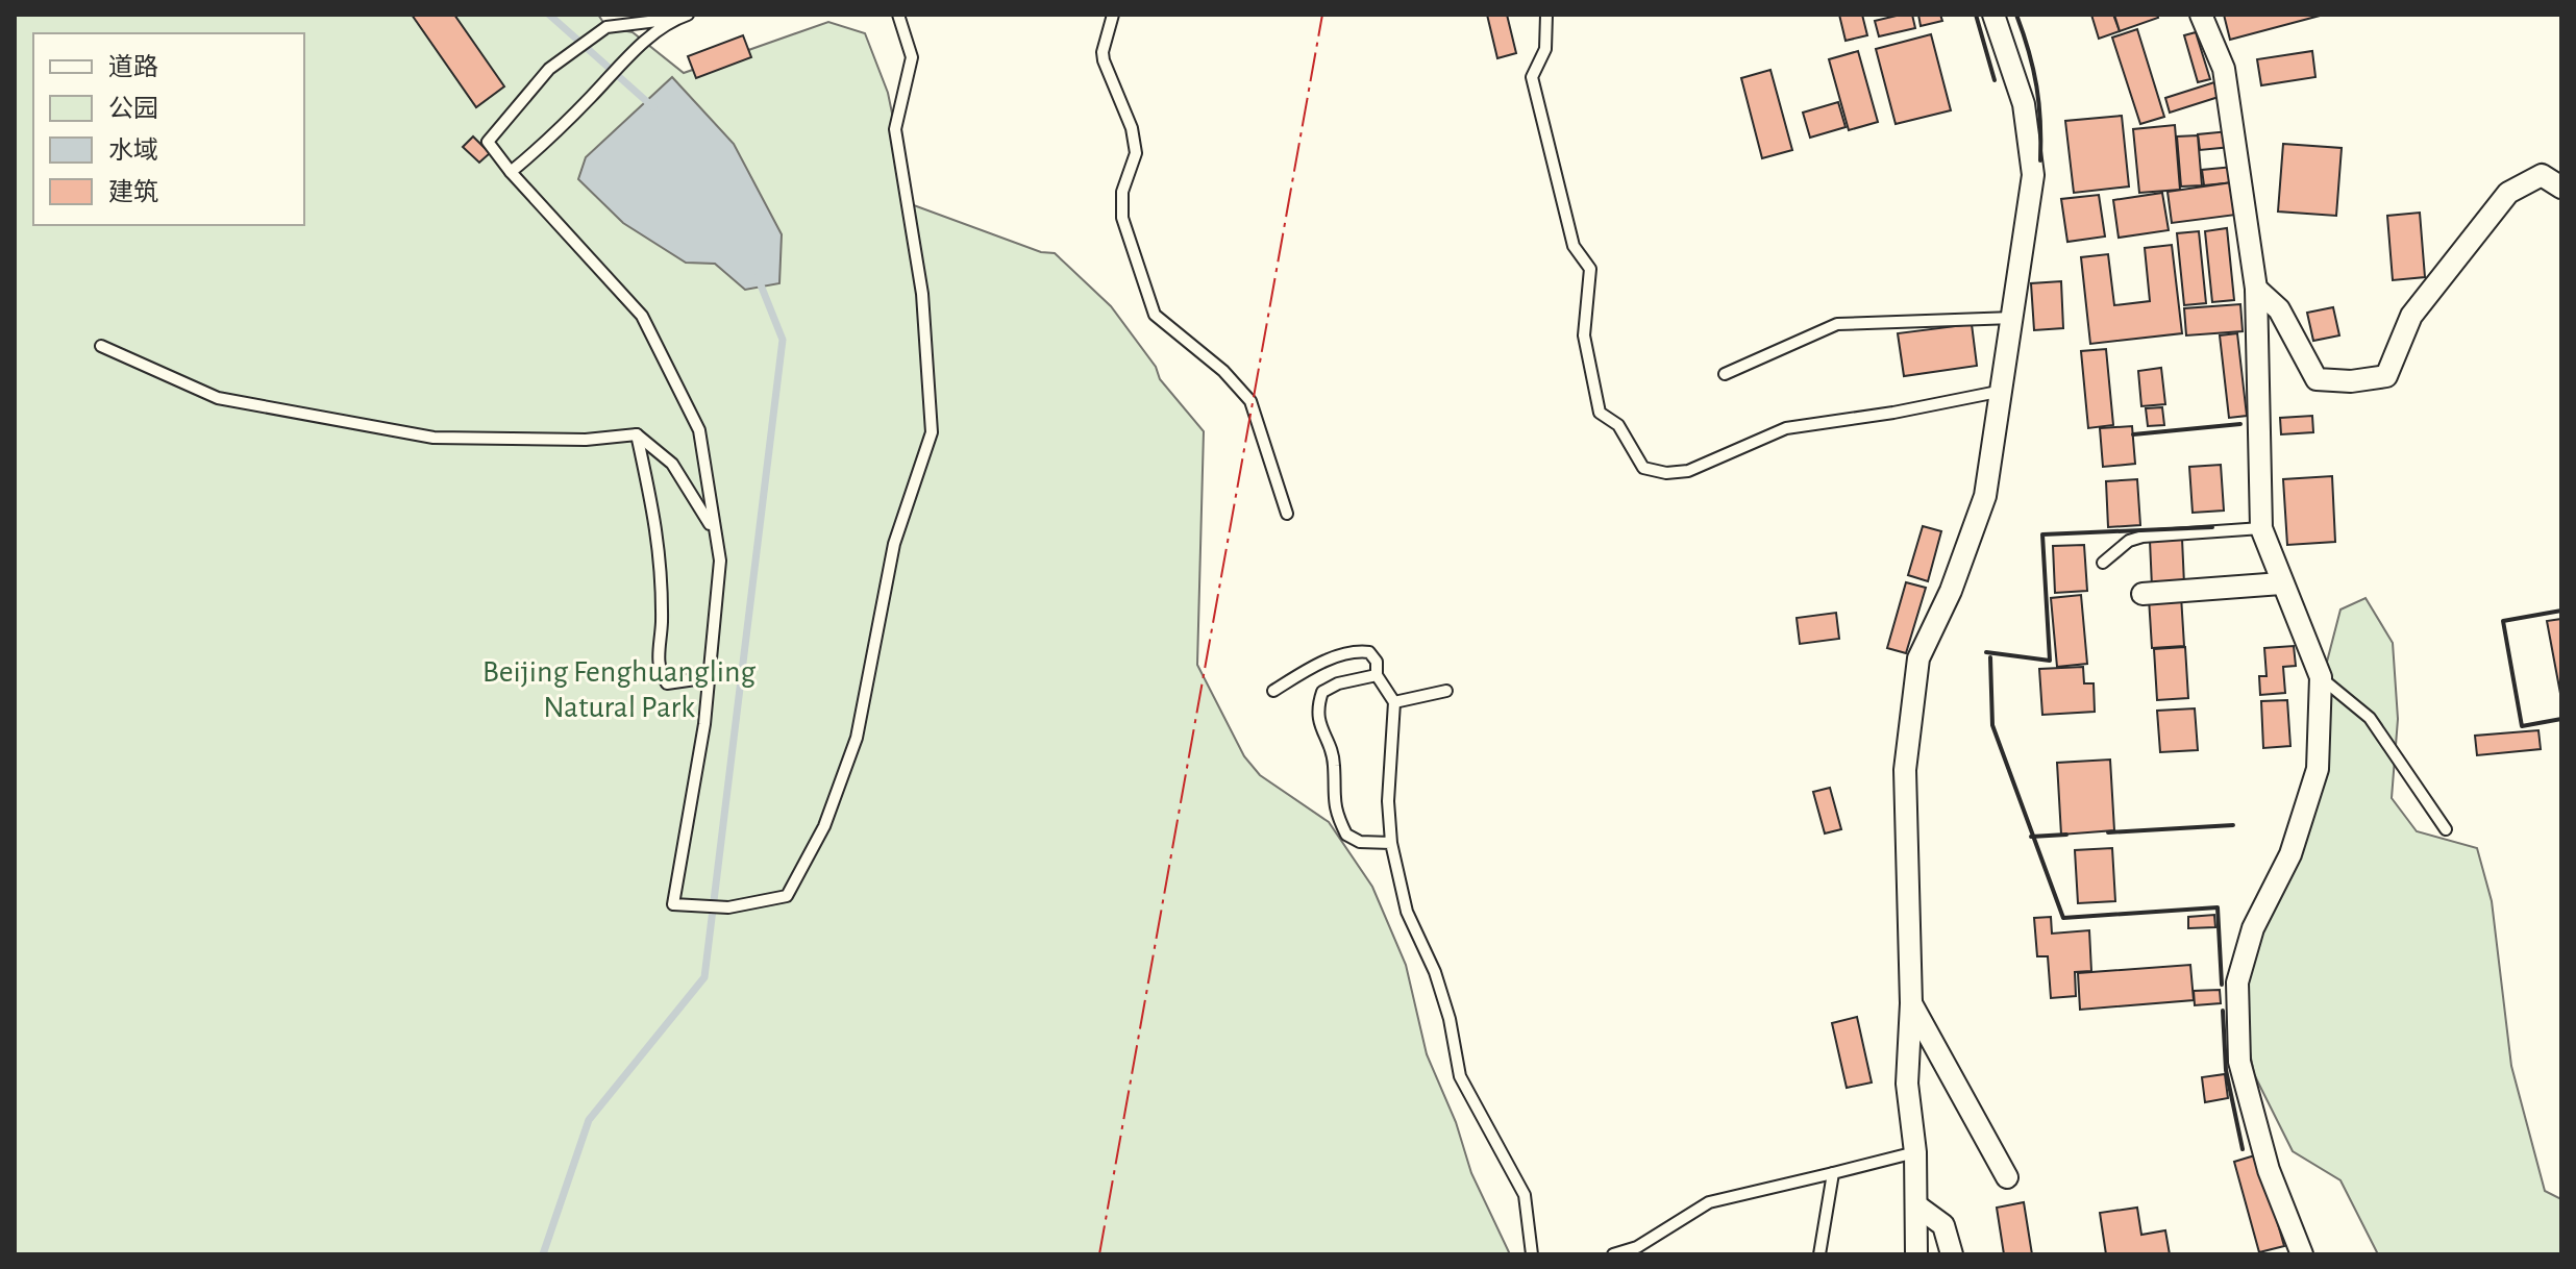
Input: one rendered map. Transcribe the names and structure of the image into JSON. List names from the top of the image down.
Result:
{
  "parks": ["Beijing Fenghuangling Natural Park"],
  "legend": [
    "道路",
    "公园",
    "水域",
    "建筑"
  ]
}
